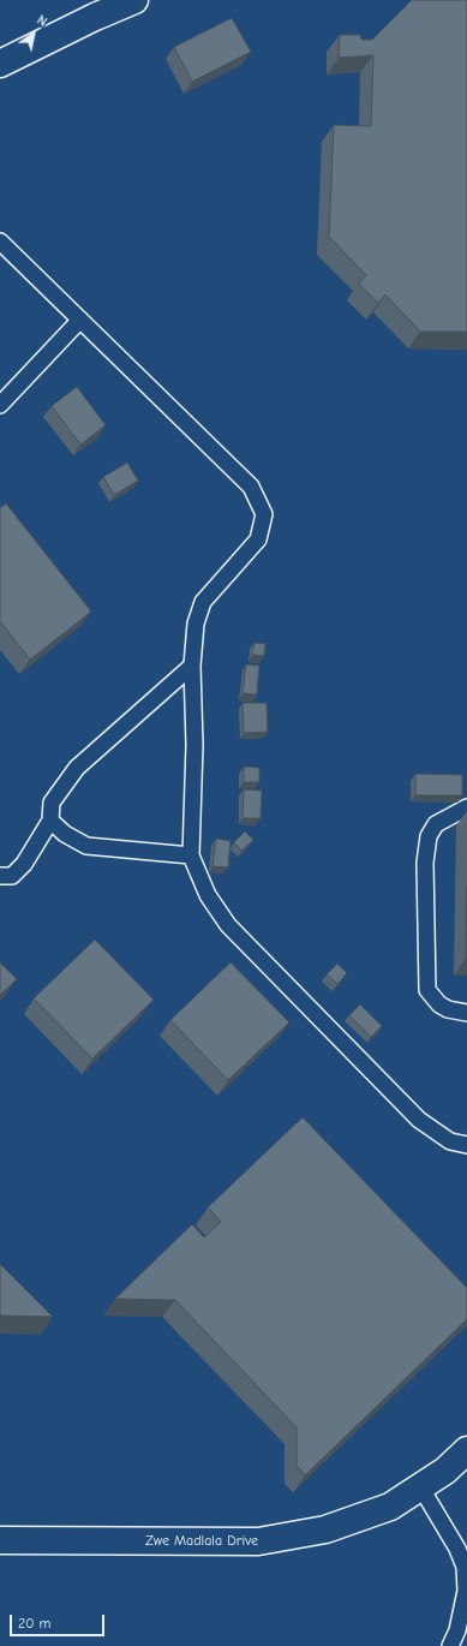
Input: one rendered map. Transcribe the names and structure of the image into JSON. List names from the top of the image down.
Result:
{
  "streets": {
    "street": ["Zwe Madlala Drive"]
  },
  "scale_bar": "20 m",
  "north": "top right"
}
